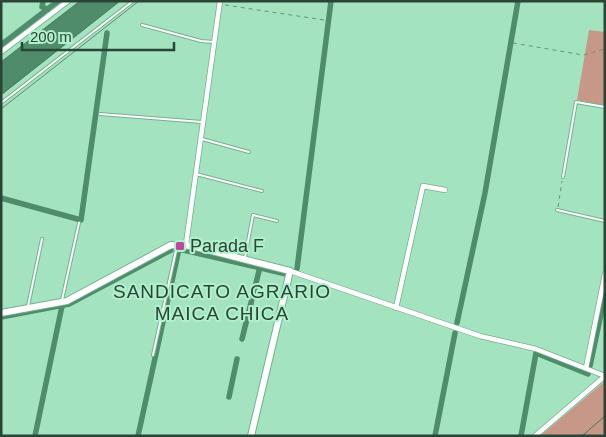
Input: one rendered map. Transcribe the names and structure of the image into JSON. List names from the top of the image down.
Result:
{
  "districts": ["SANDICATO AGRARIO MAICA CHICA"],
  "places": {
    "transit": ["Parada F"]
  },
  "scale_bar": "200 m"
}
